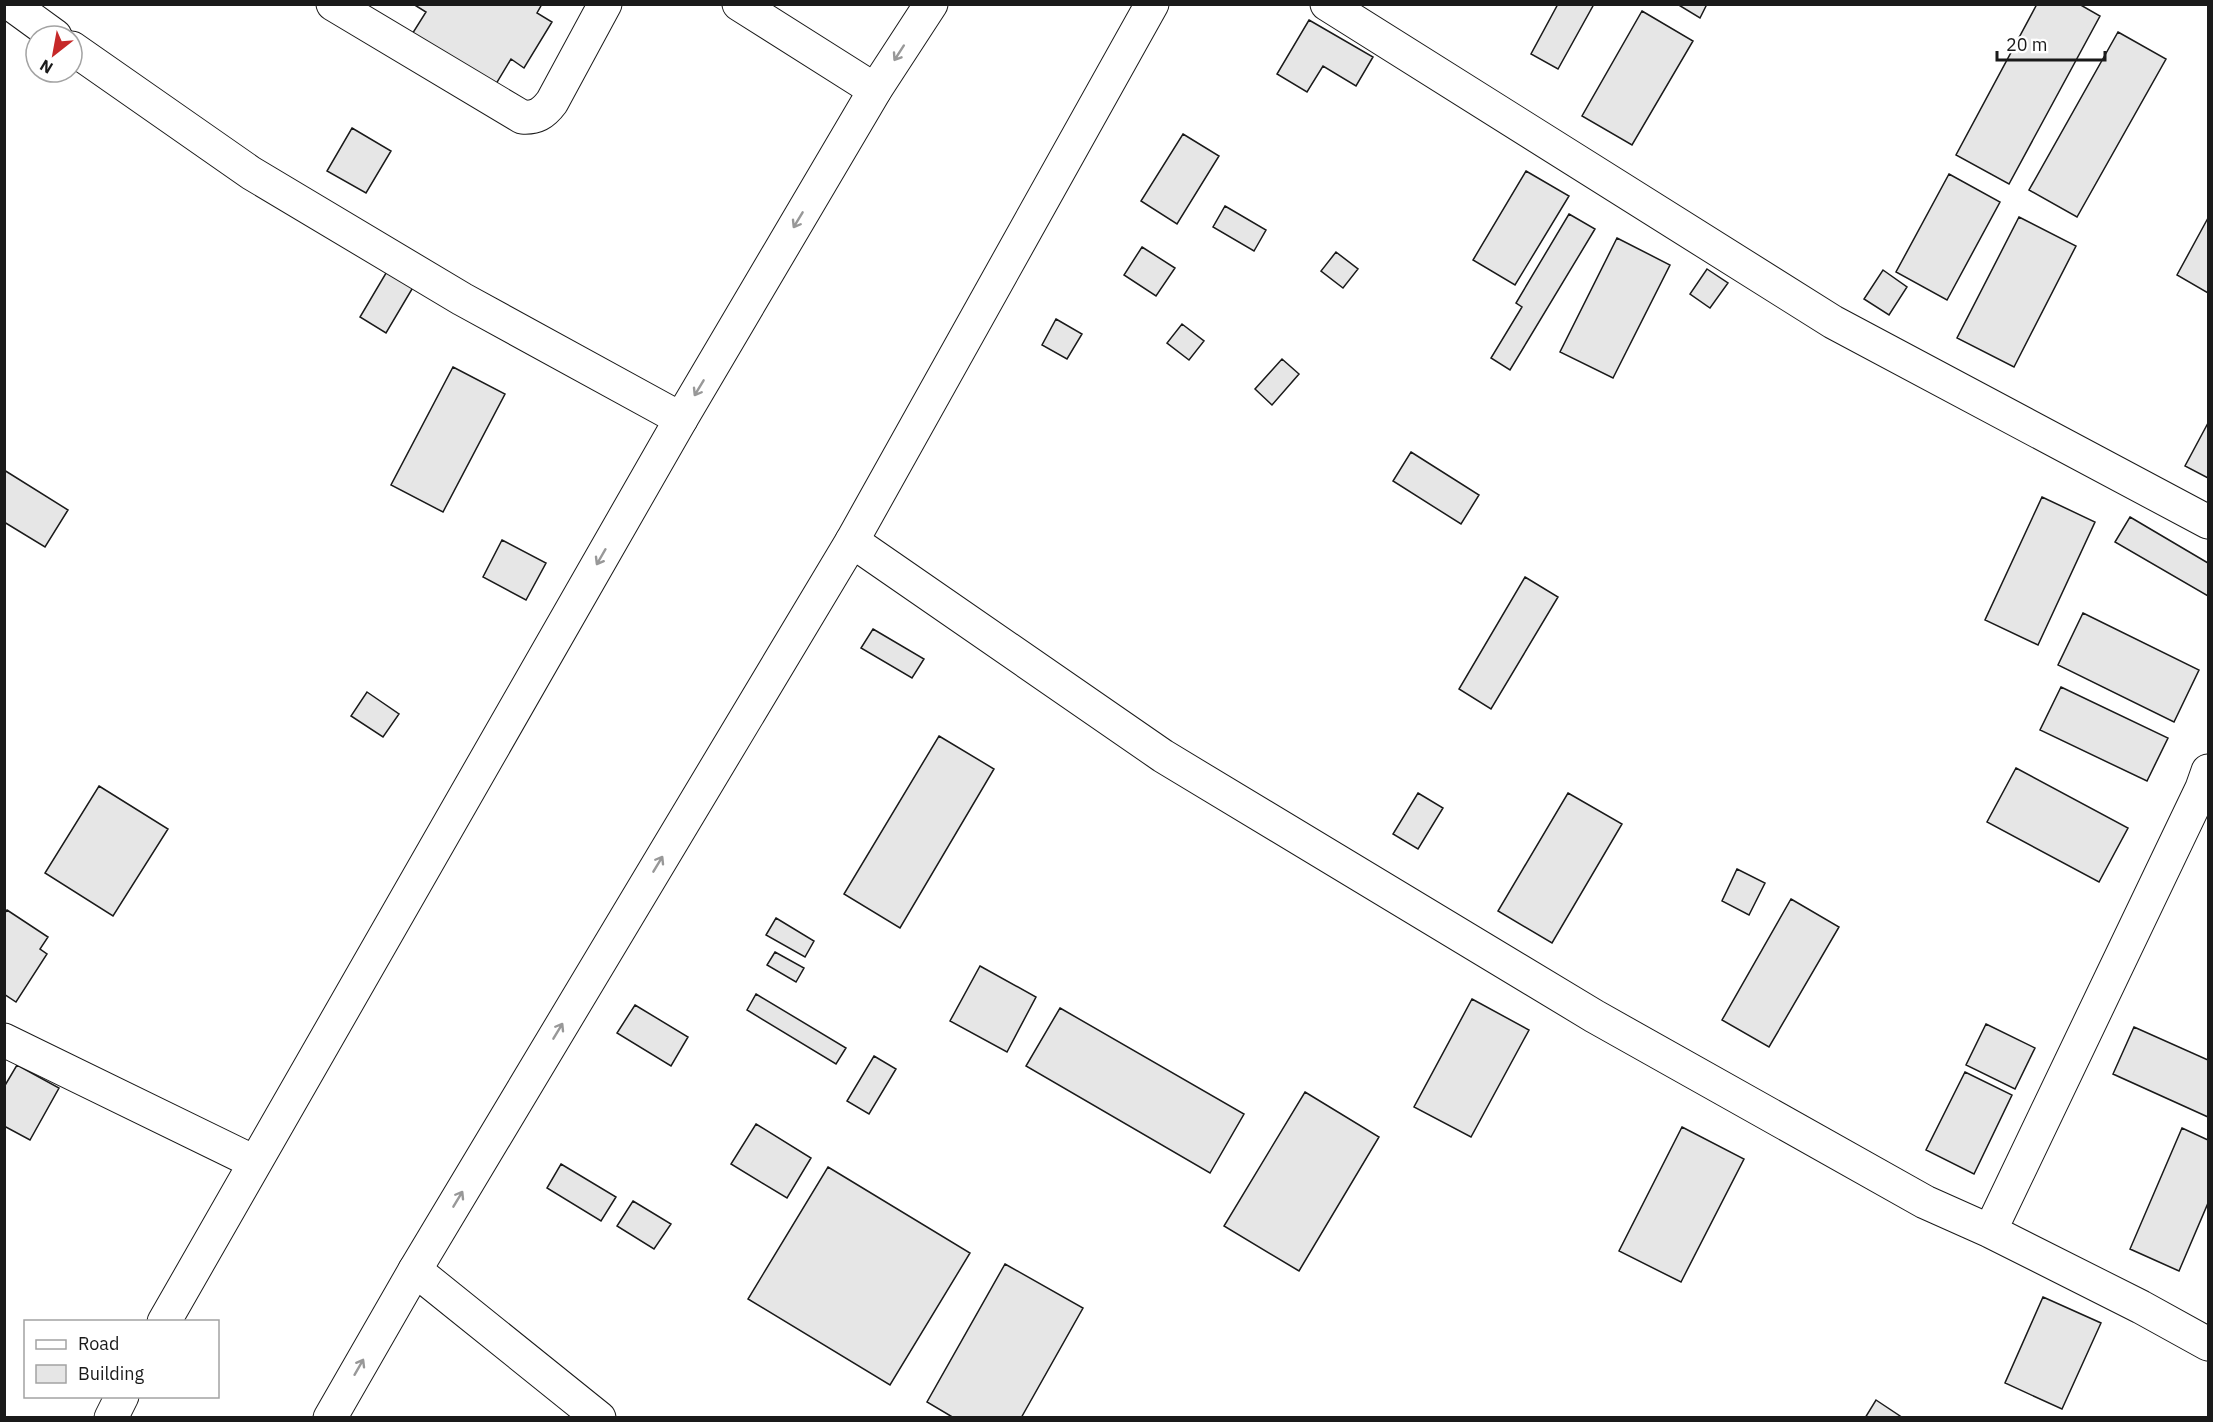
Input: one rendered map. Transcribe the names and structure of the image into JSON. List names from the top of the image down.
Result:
{
  "legend": ["Road", "Building"],
  "scale_bar": "20 m",
  "north": "bottom left"
}
